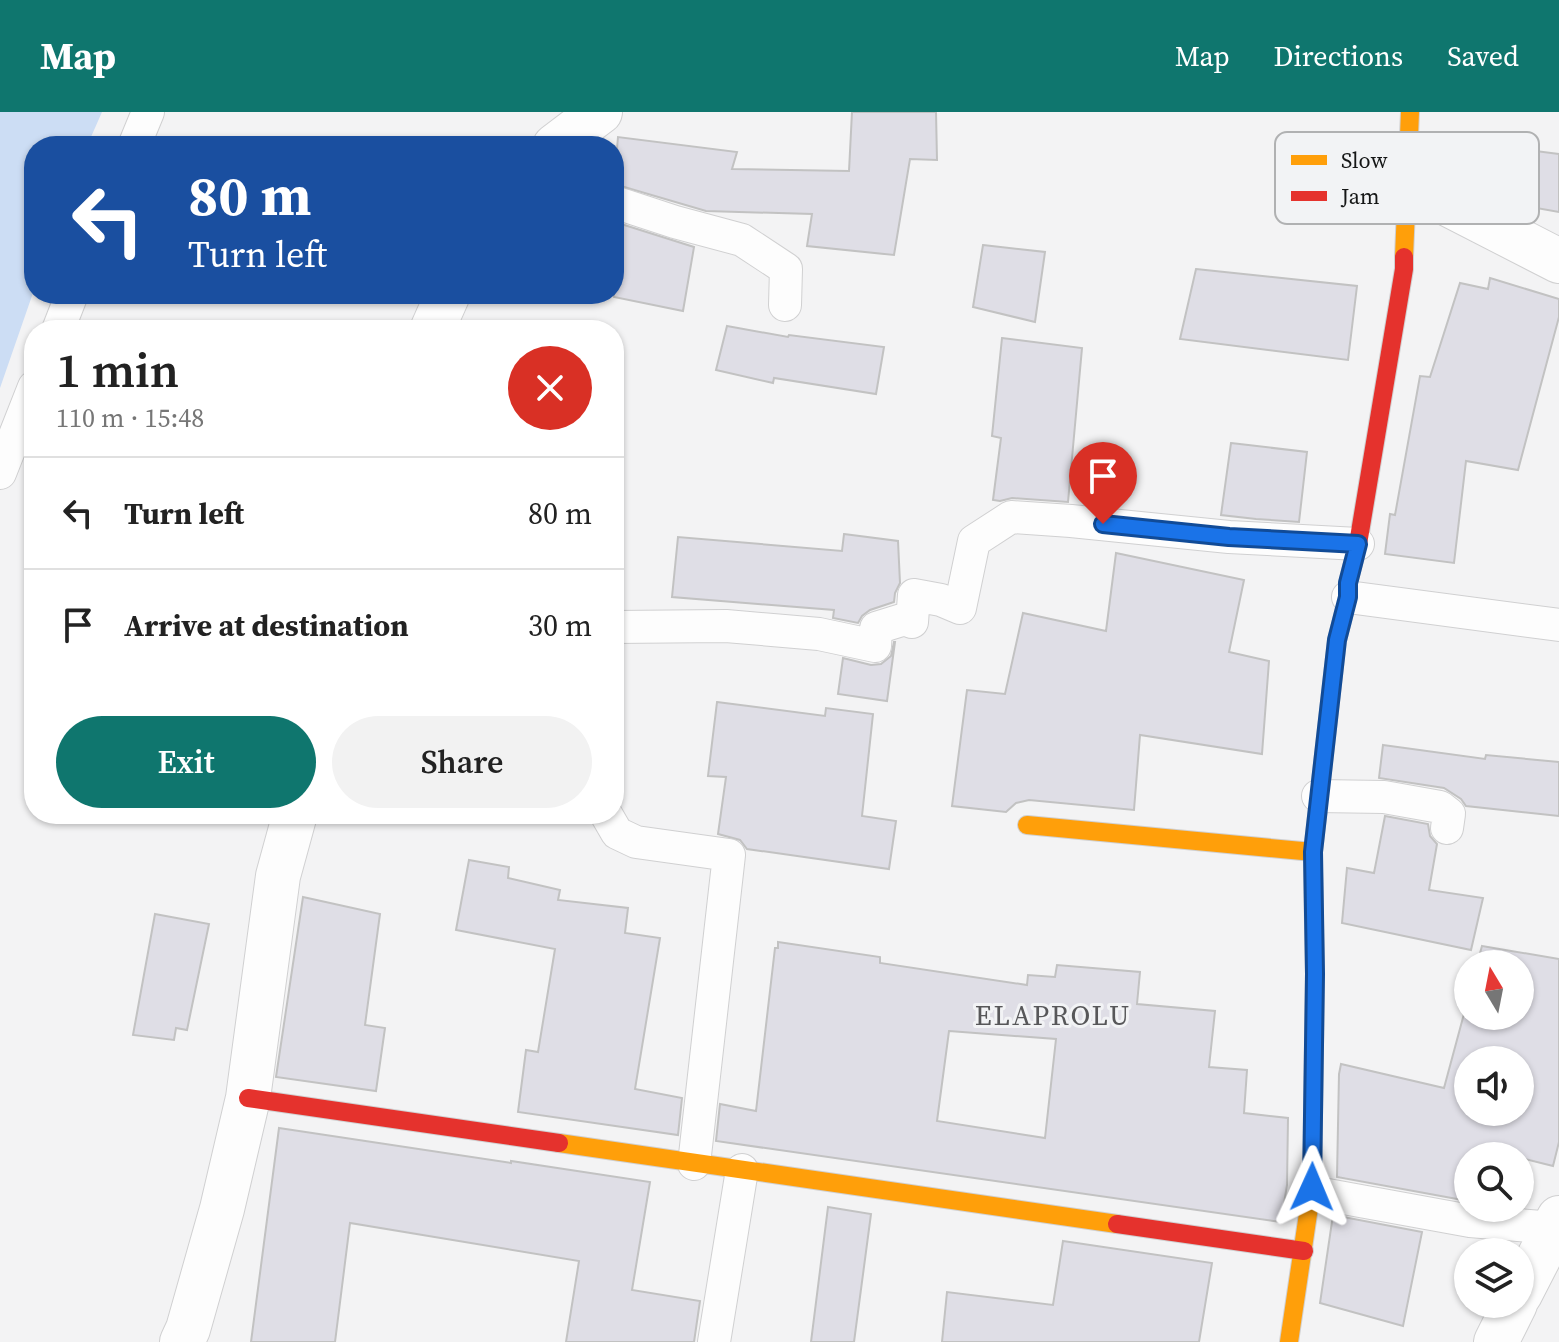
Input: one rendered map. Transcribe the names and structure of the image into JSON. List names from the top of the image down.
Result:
{
  "districts": ["ELAPROLU"],
  "legend": ["Slow", "Jam"],
  "north": "top",
  "page": {
    "header": "Map",
    "nav": ["Map", "Directions", "Saved"],
    "turn": ["80 m", "Turn left"],
    "heading": ["1 min", "110 m · 15:48"],
    "list": [
      {
        "name": "Turn left",
        "value": "80 m"
      },
      {
        "name": "Arrive at destination",
        "value": "30 m"
      }
    ],
    "buttons": ["Exit", "Share"]
  }
}
